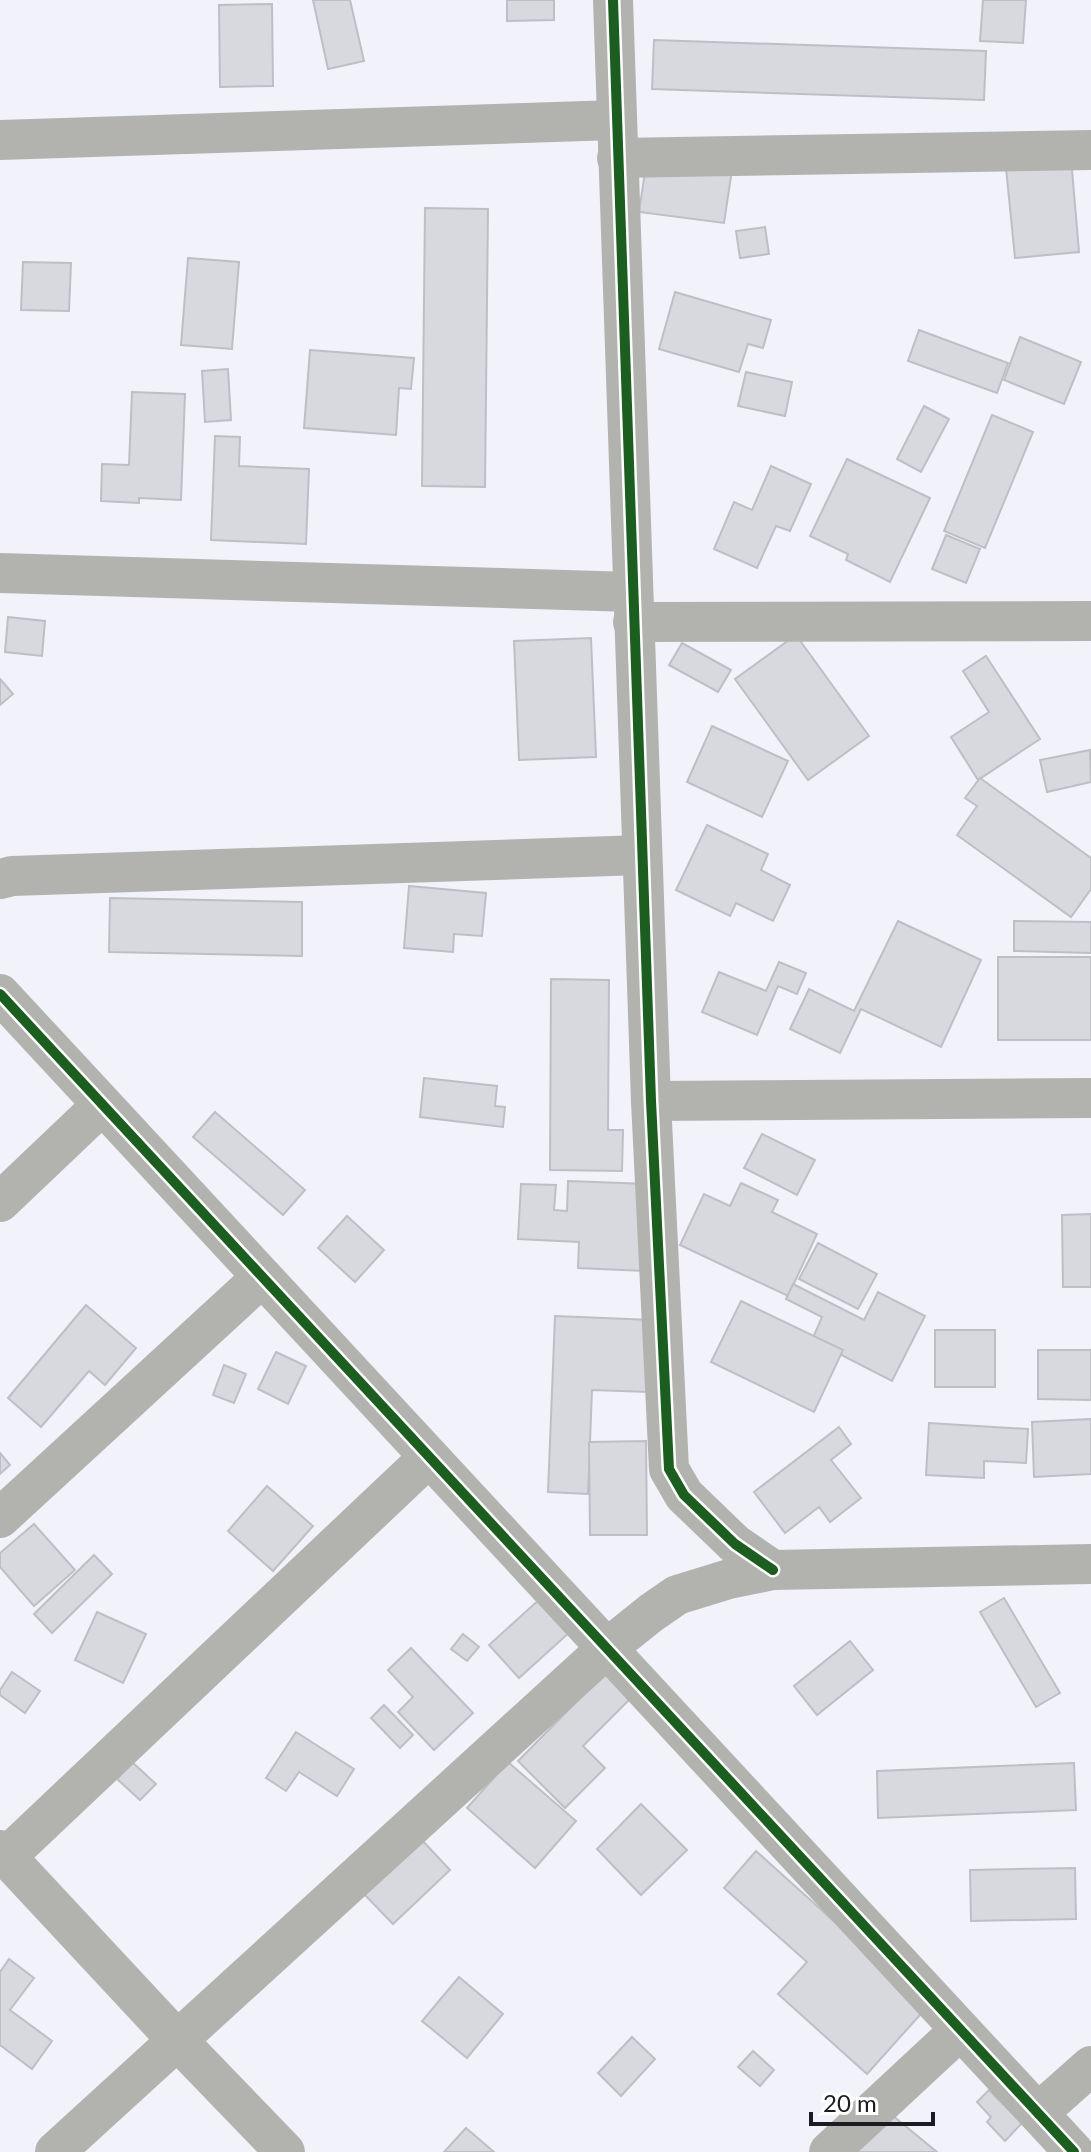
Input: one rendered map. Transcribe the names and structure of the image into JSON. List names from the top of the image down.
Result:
{
  "scale_bar": "20 m"
}
